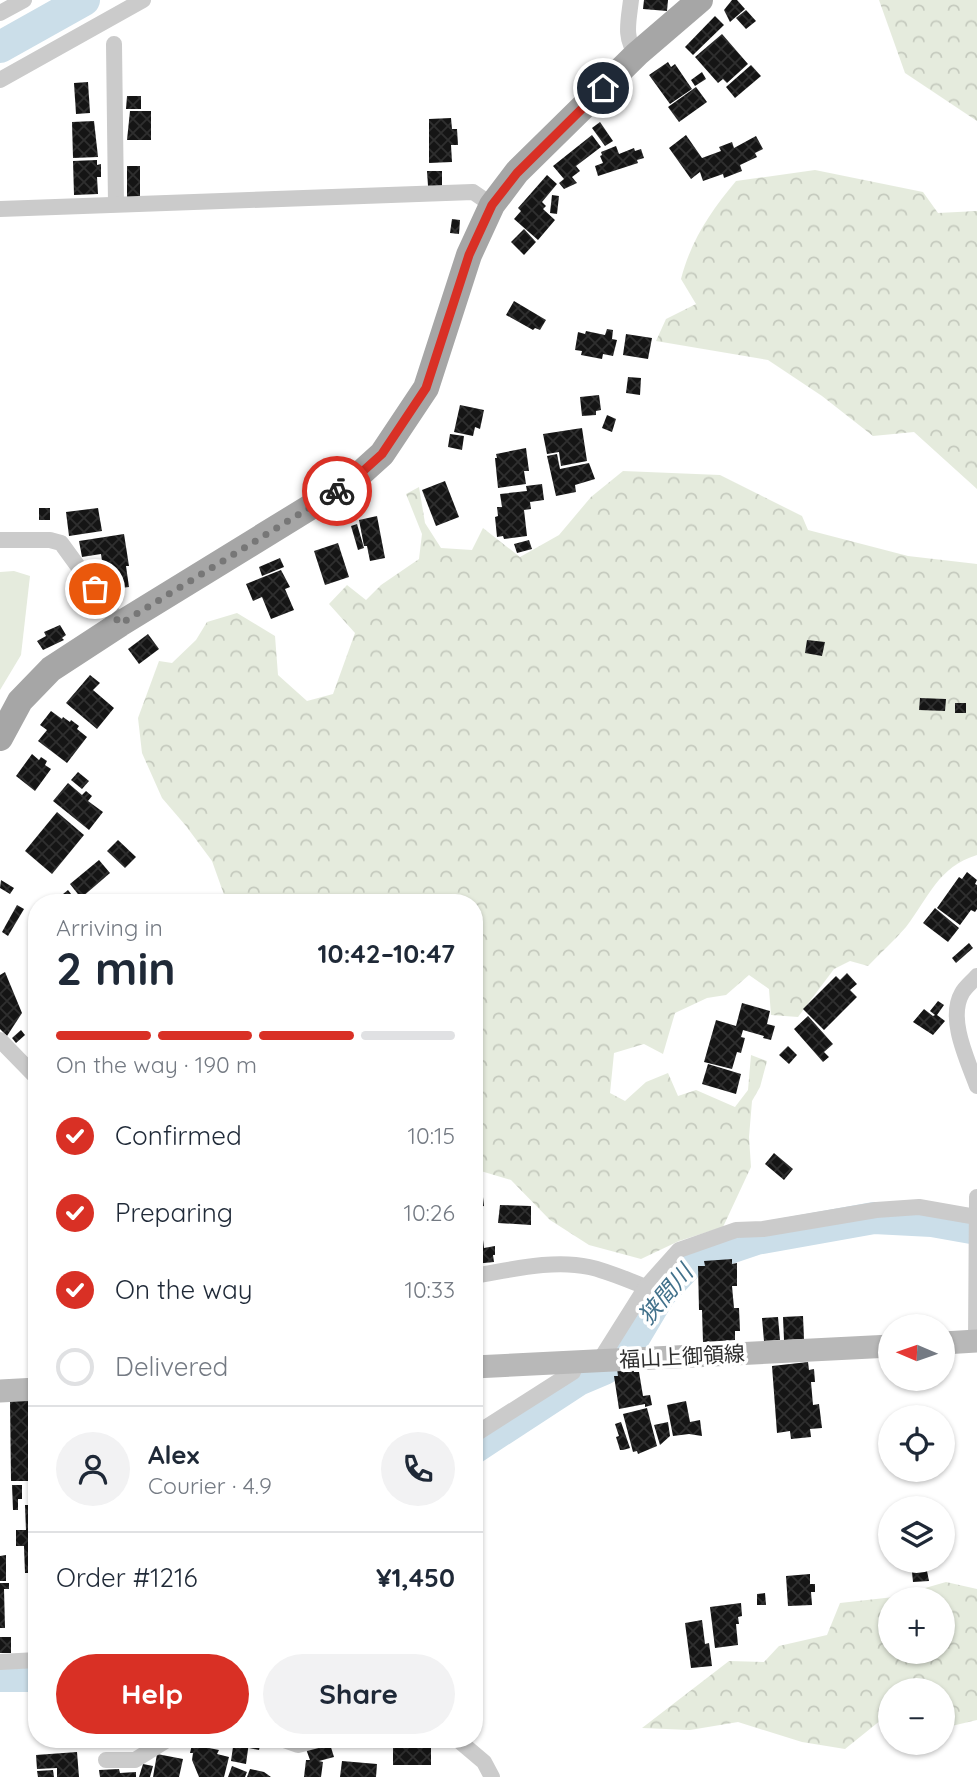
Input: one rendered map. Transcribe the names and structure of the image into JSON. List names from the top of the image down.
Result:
{
  "streets": {
    "main road": ["福山上御領線"]
  },
  "water": ["狭間川"],
  "north": "left",
  "page": {
    "heading": ["2 min", "Arriving in", "10:42–10:47"],
    "panel": [
      "Alex",
      "Courier · 4.9",
      "Order #1216",
      "¥1,450"
    ],
    "bar": "On the way · 190 m",
    "list": [
      ["Confirmed", "10:15"],
      ["Preparing", "10:26"],
      ["On the way", "10:33"],
      "Delivered"
    ],
    "map_buttons": ["+", "−"],
    "buttons": ["Help", "Share"]
  }
}
